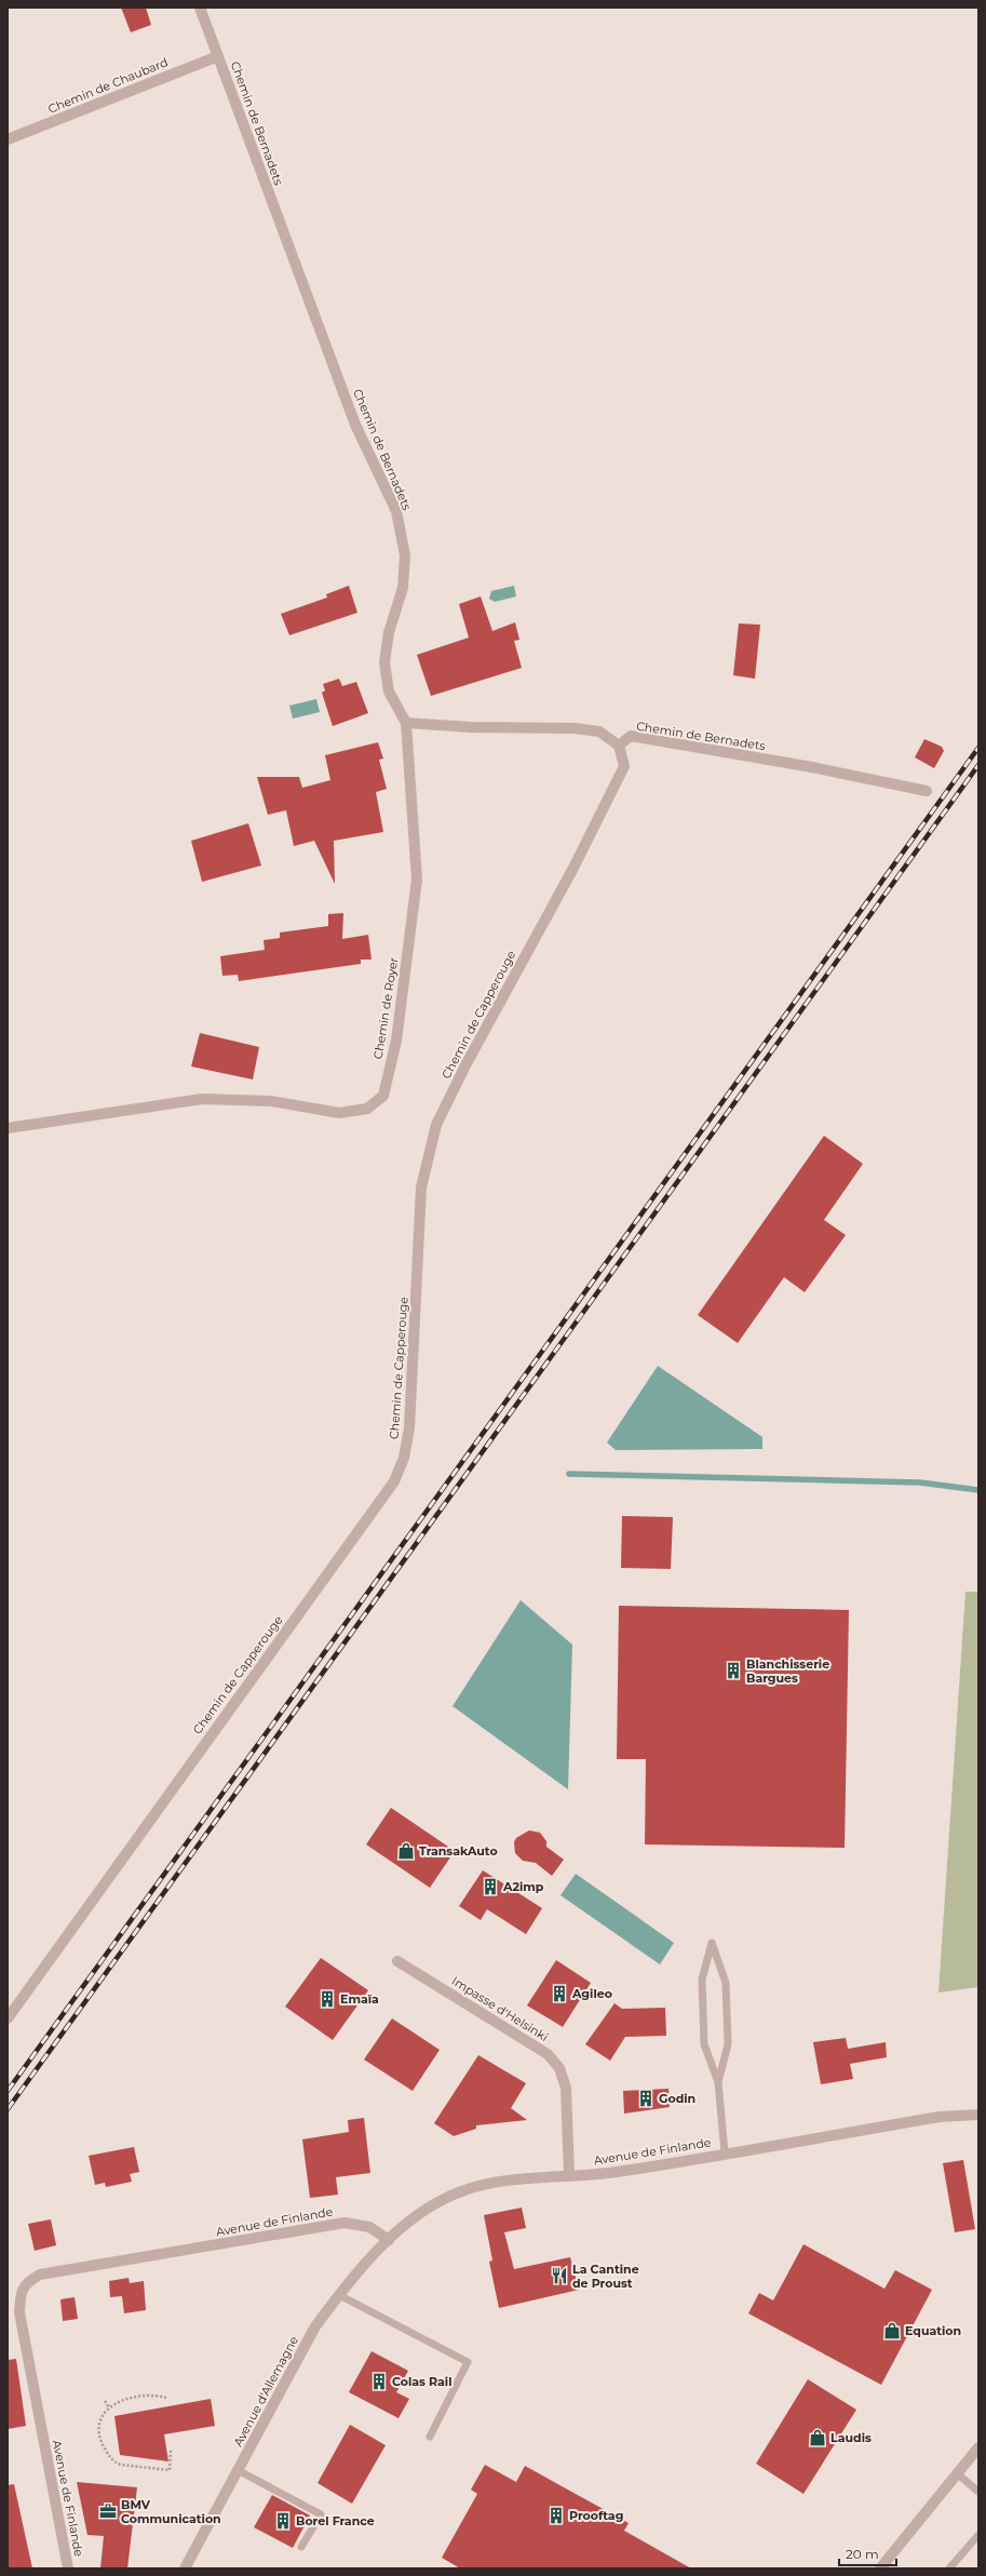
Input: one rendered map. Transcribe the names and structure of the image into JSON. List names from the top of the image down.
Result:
{
  "streets": {
    "street": [
      "Chemin de Chaubard",
      "Chemin de Bernadets",
      "Chemin de Royer",
      "Chemin de Capperouge",
      "Impasse d'Helsinki",
      "Avenue de Finlande",
      "Avenue d'Allemagne"
    ]
  },
  "crossings": [
    ["Chemin de Chaubard", "Chemin de Bernadets"],
    ["Chemin de Bernadets", "Chemin de Royer"],
    ["Chemin de Bernadets", "Chemin de Capperouge"],
    ["Impasse d'Helsinki", "Avenue de Finlande"],
    ["Avenue de Finlande", "Avenue d'Allemagne"]
  ],
  "places": {
    "building": [
      "Blanchisserie Bargues",
      "A2imp",
      "Agileo",
      "Emaïa",
      "Godin",
      "Colas Rail",
      "Prooftag",
      "Borel France"
    ],
    "shop": ["TransakAuto", "Equation", "Laudis"],
    "restaurant": ["La Cantine de Proust"],
    "office": ["BMV Communication"]
  },
  "scale_bar": "20 m"
}
